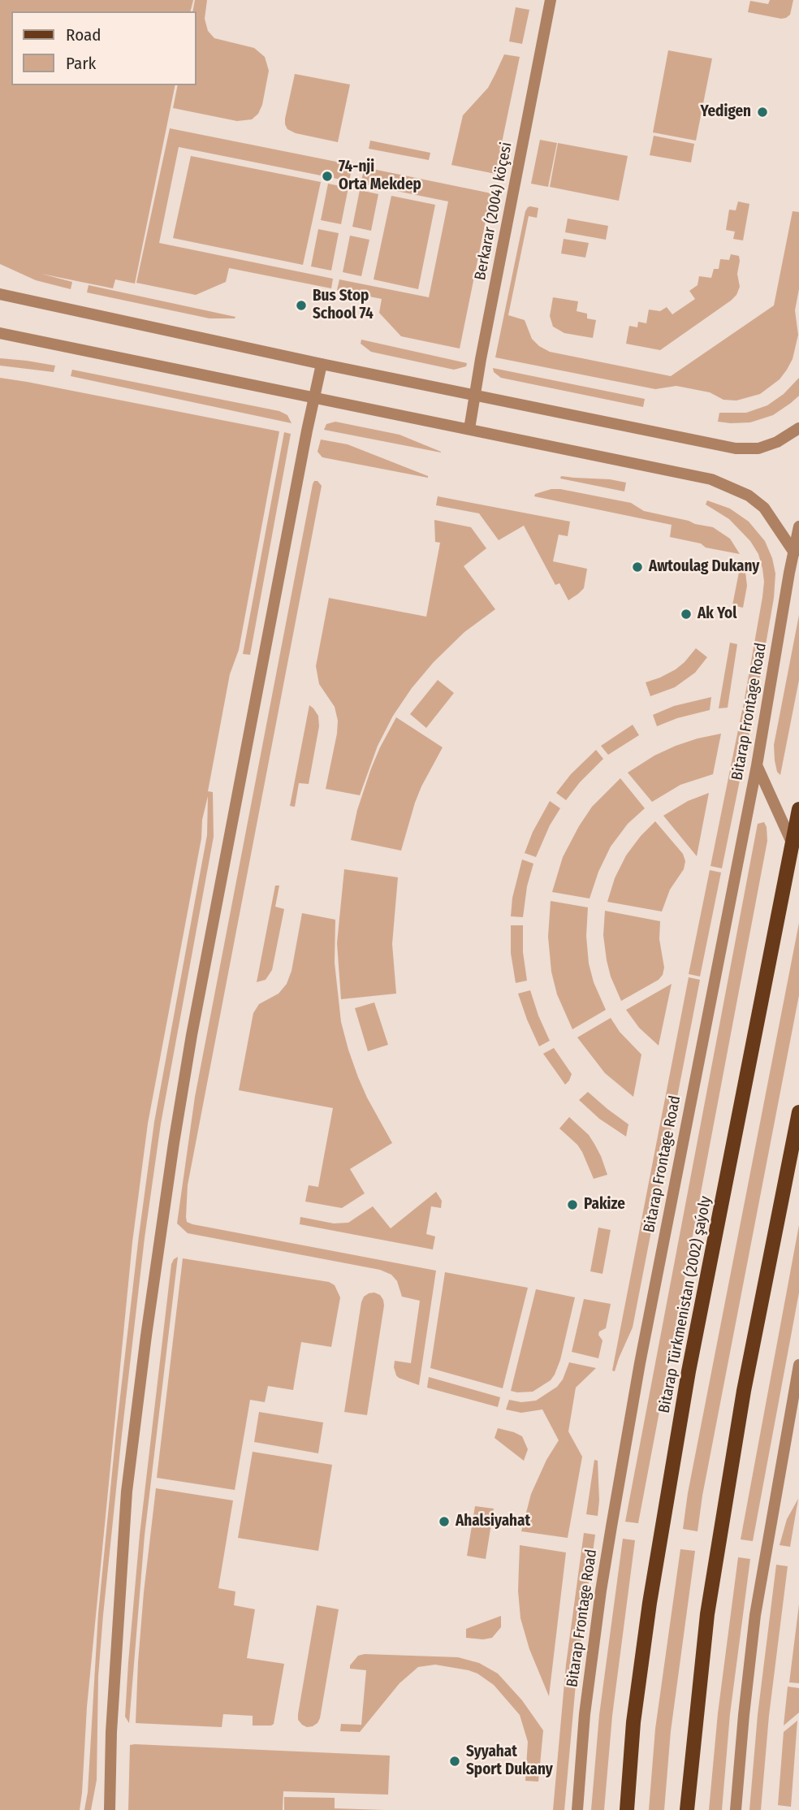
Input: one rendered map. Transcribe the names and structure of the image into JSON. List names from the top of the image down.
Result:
{
  "streets": {
    "main road": ["Bitarap Türkmenistan (2002) şaýoly"],
    "street": ["Berkarar (2004) köçesi", "Bitarap Frontage Road"]
  },
  "places": [
    "Yedigen",
    "74-nji Orta Mekdep",
    "Bus Stop School 74",
    "Awtoulag Dukany",
    "Ak Yol",
    "Pakize",
    "Ahalsiyahat",
    "Syyahat Sport Dukany"
  ],
  "legend": ["Road", "Park"]
}
